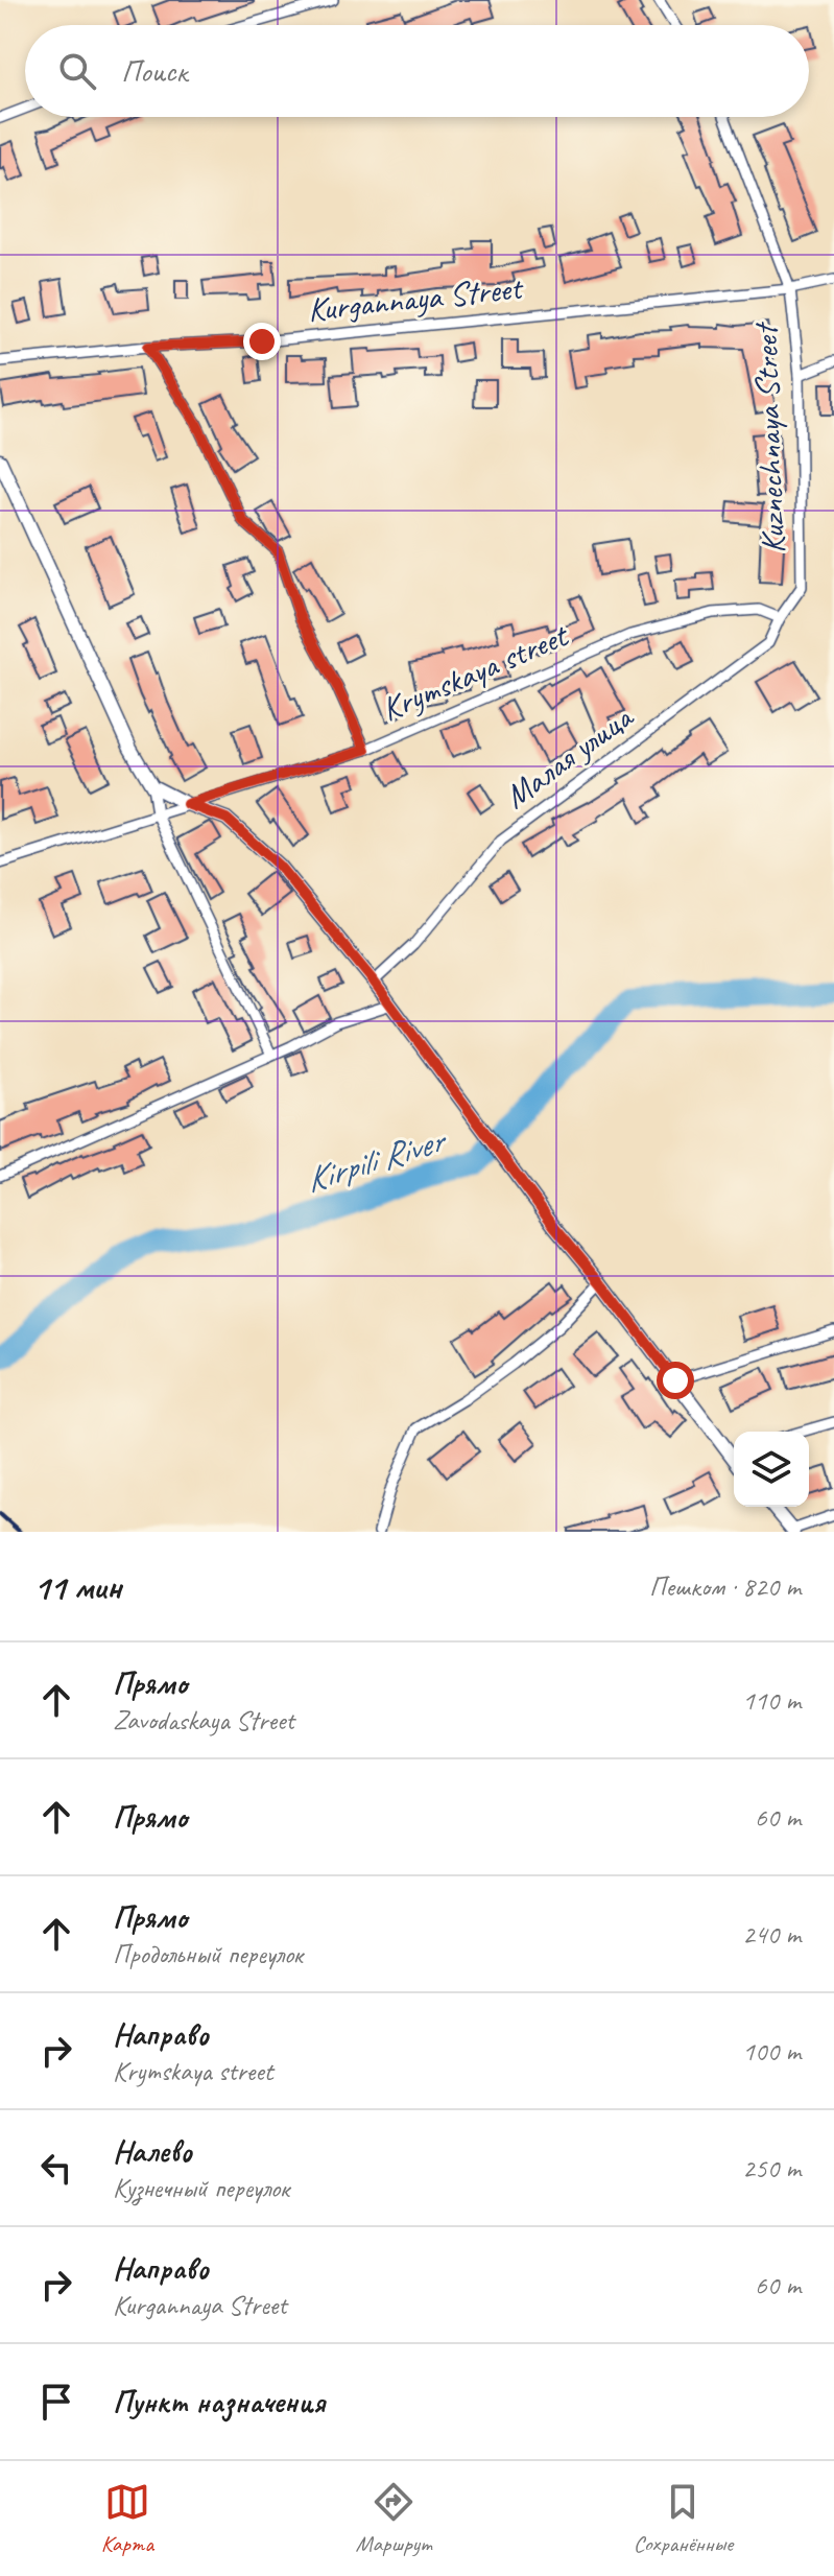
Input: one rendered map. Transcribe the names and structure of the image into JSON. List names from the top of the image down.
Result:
{
  "streets": {
    "street": [
      "Kurgannaya Street",
      "Kuznechnaya Street",
      "Krymskaya street",
      "Малая улица"
    ]
  },
  "crossings": [
    ["Kurgannaya Street", "Kuznechnaya Street"],
    ["Kuznechnaya Street", "Малая улица"],
    ["Krymskaya street", "Малая улица"]
  ],
  "water": ["Kirpili River"],
  "page": {
    "search": "Поиск",
    "heading": ["11 мин", "Пешком · 820 m"],
    "list": [
      ["Прямо", "Zavodaskaya Street", "110 m"],
      ["Прямо", "60 m"],
      ["Прямо", "Продольный переулок", "240 m"],
      ["Направо", "Krymskaya street", "100 m"],
      ["Налево", "Кузнечный переулок", "250 m"],
      ["Направо", "Kurgannaya Street", "60 m"],
      "Пункт назначения"
    ],
    "nav": ["Карта", "Маршрут", "Сохранённые"]
  }
}
